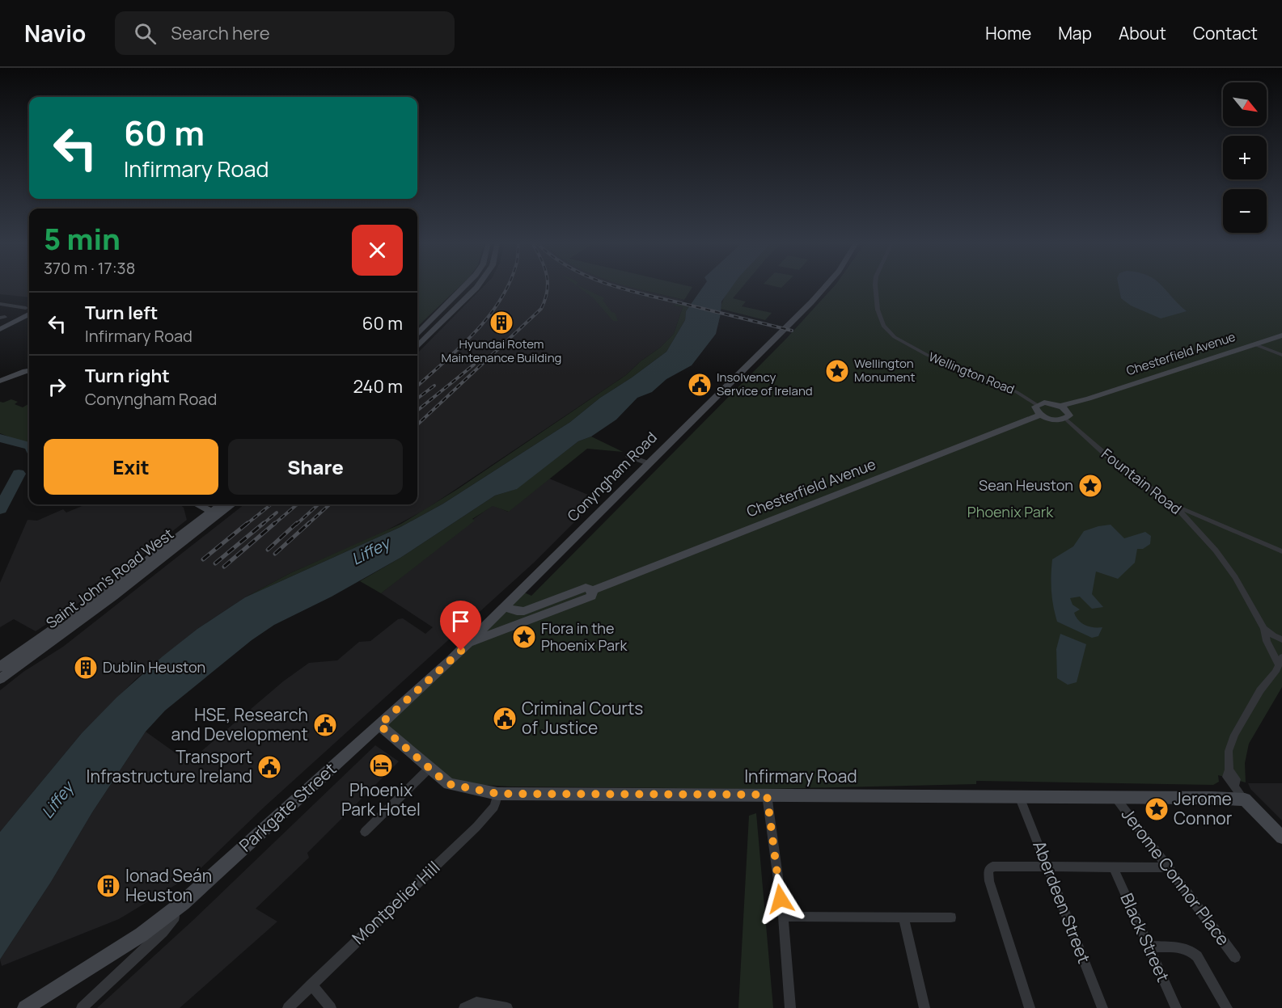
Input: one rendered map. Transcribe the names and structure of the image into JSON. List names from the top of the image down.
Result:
{
  "streets": {
    "main road": [
      "Chesterfield Avenue",
      "Conyngham Road",
      "Saint John's Road West",
      "Infirmary Road",
      "Parkgate Street"
    ],
    "street": [
      "Wellington Road",
      "Fountain Road",
      "Jerome Connor Place",
      "Aberdeen Street",
      "Montpelier Hill",
      "Black Street"
    ]
  },
  "crossings": [
    ["Chesterfield Avenue", "Wellington Road"],
    ["Chesterfield Avenue", "Conyngham Road"],
    ["Conyngham Road", "Infirmary Road"],
    ["Conyngham Road", "Parkgate Street"],
    ["Infirmary Road", "Parkgate Street"],
    ["Infirmary Road", "Jerome Connor Place"],
    ["Infirmary Road", "Aberdeen Street"],
    ["Infirmary Road", "Montpelier Hill"]
  ],
  "water": ["Liffey"],
  "parks": ["Phoenix Park"],
  "places": {
    "building": ["Hyundai Rotem Maintenance Building", "Dublin Heuston", "Ionad Seán Heuston"],
    "place": [
      "Wellington Monument",
      "Sean Heuston",
      "Flora in the Phoenix Park",
      "Jerome Connor"
    ],
    "public building": [
      "Insolvency Service of Ireland",
      "Criminal Courts of Justice",
      "HSE, Research and Development",
      "Transport Infrastructure Ireland"
    ],
    "hotel": ["Phoenix Park Hotel"]
  },
  "north": "bottom right",
  "page": {
    "header": "Navio",
    "search": "Search here",
    "nav": [
      "Home",
      "Map",
      "About",
      "Contact"
    ],
    "map_buttons": ["+", "−"],
    "turn": ["60 m", "Infirmary Road"],
    "heading": ["5 min", "370 m · 17:38"],
    "list": [
      {
        "name": "Turn left",
        "note": "Infirmary Road",
        "value": "60 m"
      },
      {
        "name": "Turn right",
        "note": "Conyngham Road",
        "value": "240 m"
      }
    ],
    "buttons": ["Exit", "Share"]
  }
}
